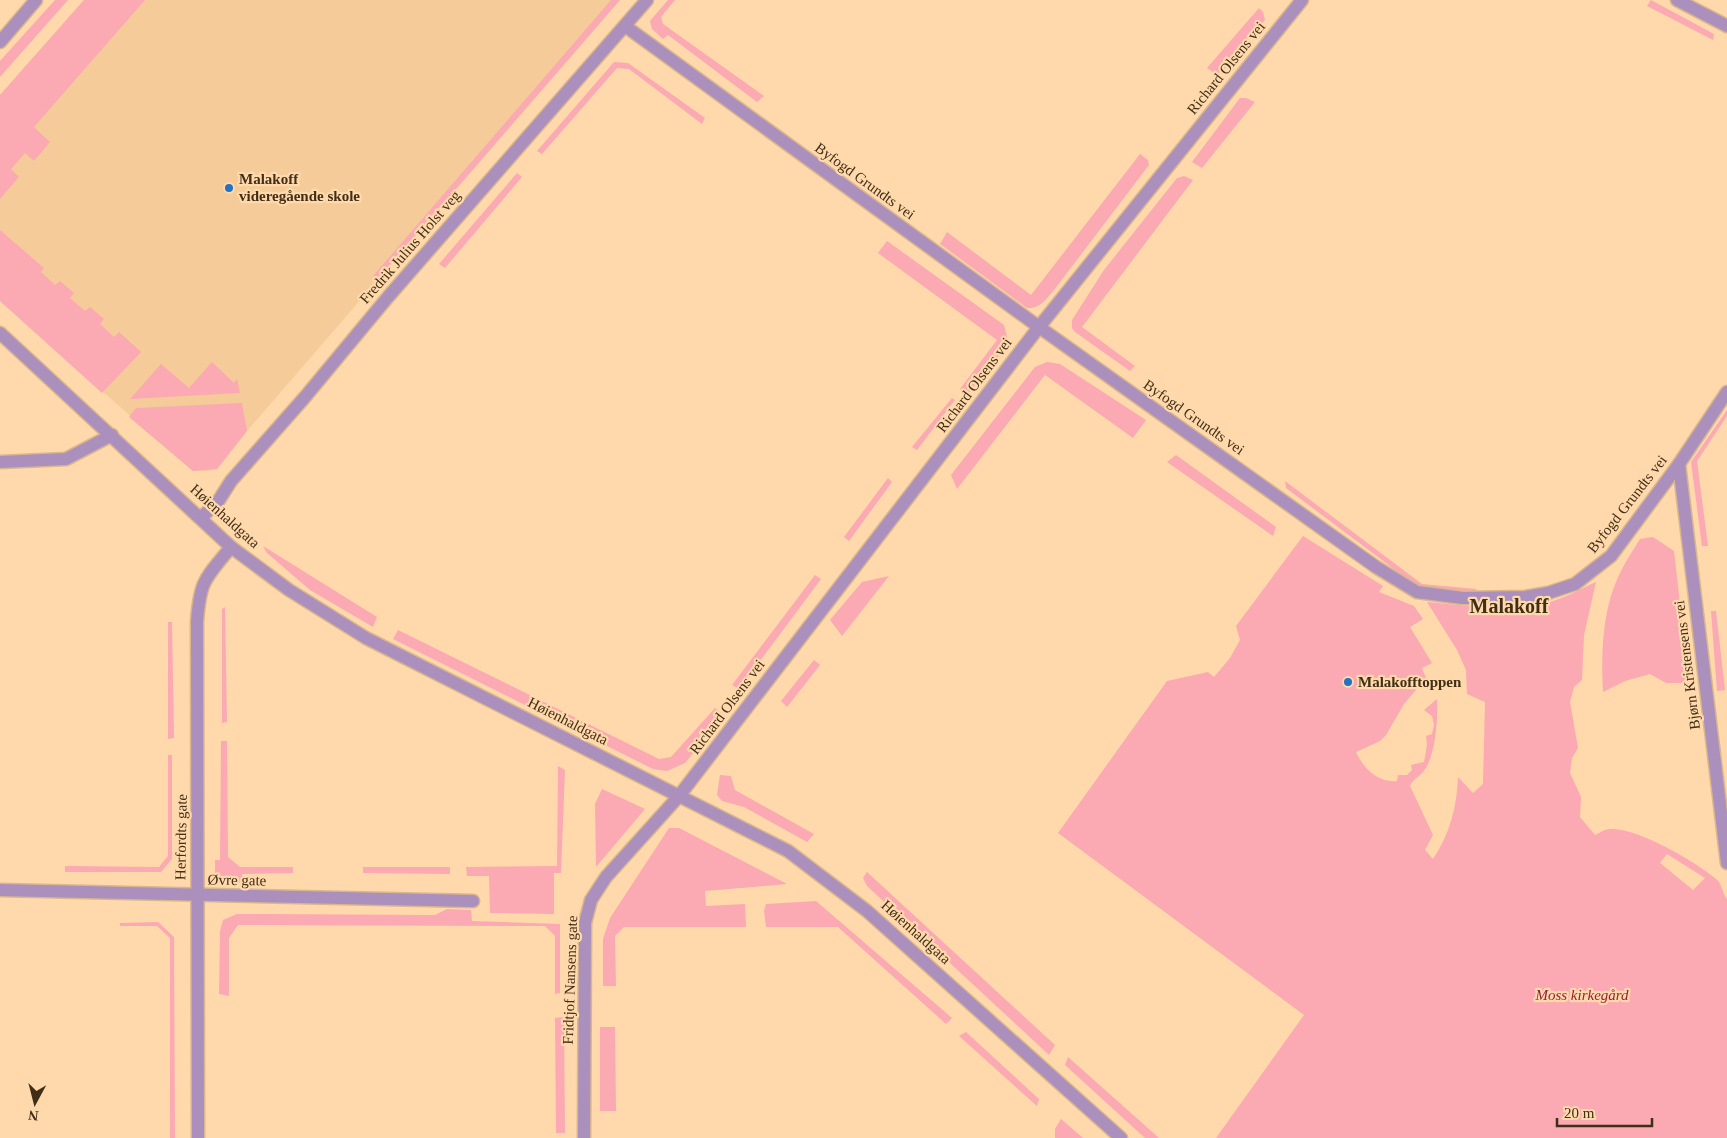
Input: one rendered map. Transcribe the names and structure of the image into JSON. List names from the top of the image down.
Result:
{
  "streets": {
    "street": [
      "Richard Olsens vei",
      "Byfogd Grundts vei",
      "Fredrik Julius Holst veg",
      "Høienhaldgata",
      "Bjørn Kristensens vei",
      "Herfordts gate",
      "Øvre gate",
      "Fridtjof Nansens gate"
    ]
  },
  "crossings": [
    ["Richard Olsens vei", "Byfogd Grundts vei"],
    ["Richard Olsens vei", "Høienhaldgata"],
    ["Richard Olsens vei", "Fridtjof Nansens gate"],
    ["Byfogd Grundts vei", "Fredrik Julius Holst veg"],
    ["Byfogd Grundts vei", "Bjørn Kristensens vei"],
    ["Fredrik Julius Holst veg", "Høienhaldgata"],
    ["Høienhaldgata", "Herfordts gate"],
    ["Høienhaldgata", "Fridtjof Nansens gate"],
    ["Herfordts gate", "Øvre gate"]
  ],
  "districts": ["Malakoff"],
  "parks": ["Moss kirkegård"],
  "places": ["Malakoff videregående skole", "Malakofftoppen"],
  "scale_bar": "20 m",
  "north": "bottom"
}
